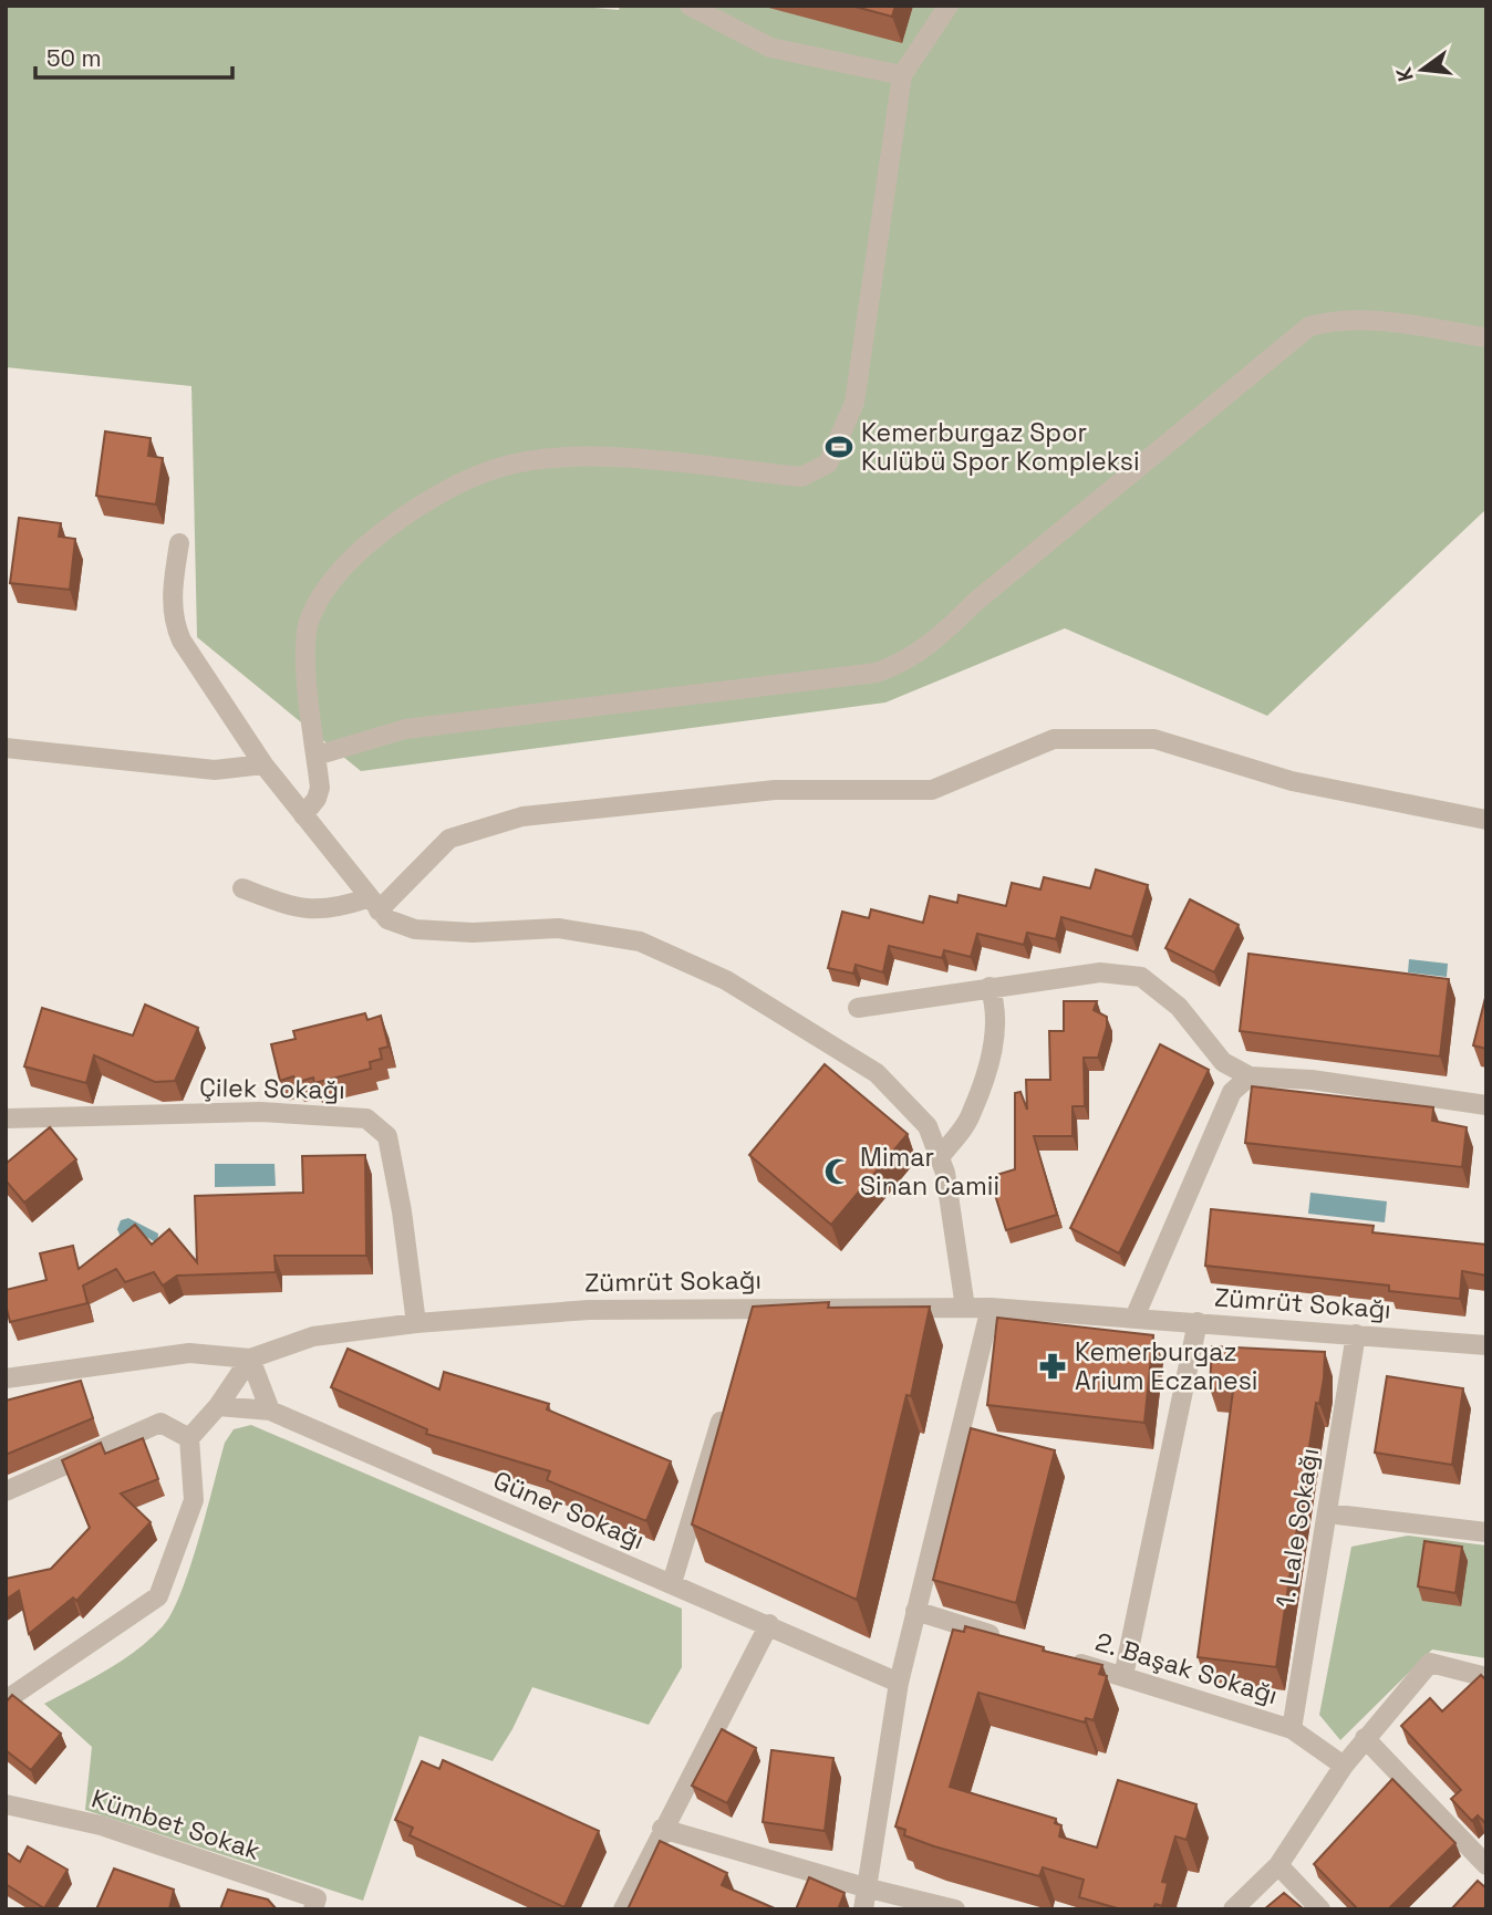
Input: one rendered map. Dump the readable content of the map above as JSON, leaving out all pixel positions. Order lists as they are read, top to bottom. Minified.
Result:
{"streets":{"street":["Çilek Sokağı","Zümrüt Sokağı","Güner Sokağı","1. Lale Sokağı","2. Başak Sokağı","Kümbet Sokak"]},"crossings":[["Çilek Sokağı","Zümrüt Sokağı"],["Zümrüt Sokağı","1. Lale Sokağı"],["1. Lale Sokağı","2. Başak Sokağı"]],"places":{"sports":["Kemerburgaz Spor Kulübü Spor Kompleksi"],"mosque":["Mimar Sinan Camii"],"pharmacy":["Kemerburgaz Arium Eczanesi"]},"scale_bar":"50 m","north":"left"}
